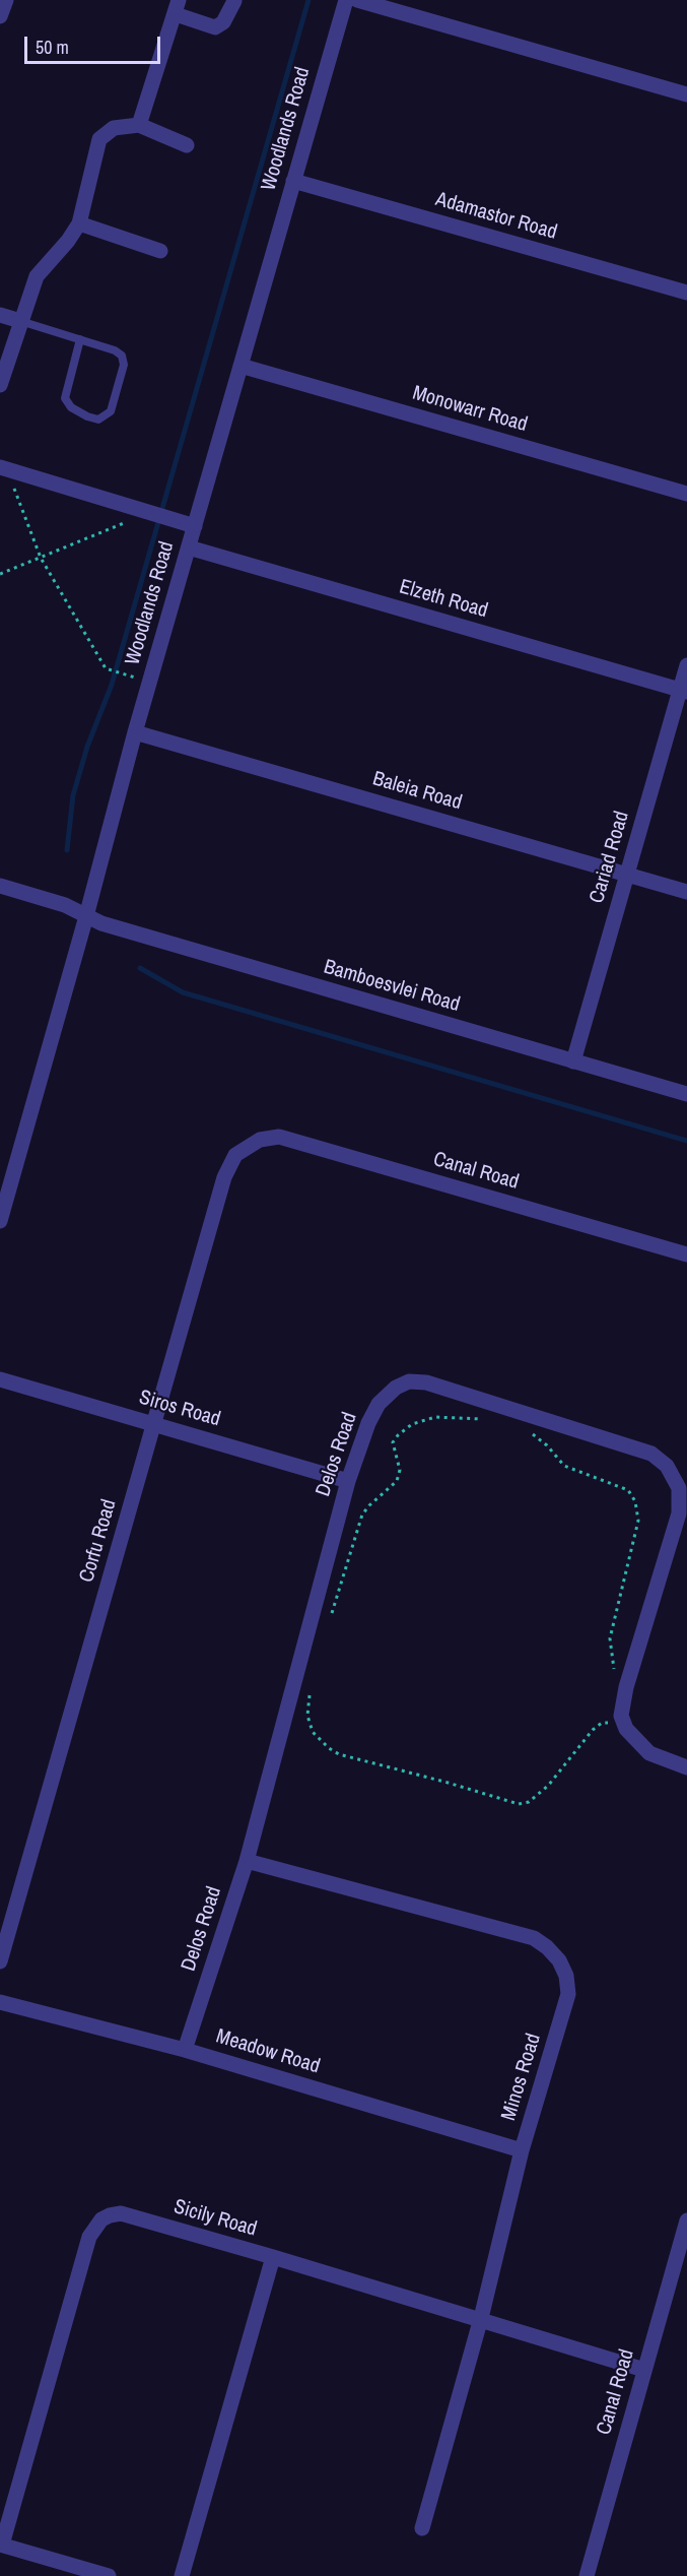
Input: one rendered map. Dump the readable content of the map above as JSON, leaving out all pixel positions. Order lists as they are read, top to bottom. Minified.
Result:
{"streets":{"street":["Woodlands Road","Adamastor Road","Monowarr Road","Elzeth Road","Baleia Road","Cariad Road","Bamboesvlei Road","Canal Road","Siros Road","Delos Road","Corfu Road","Meadow Road","Minos Road","Sicily Road"]},"crossings":[["Woodlands Road","Adamastor Road"],["Woodlands Road","Monowarr Road"],["Woodlands Road","Elzeth Road"],["Woodlands Road","Baleia Road"],["Woodlands Road","Bamboesvlei Road"],["Elzeth Road","Cariad Road"],["Baleia Road","Cariad Road"],["Cariad Road","Bamboesvlei Road"],["Canal Road","Corfu Road"],["Canal Road","Sicily Road"],["Siros Road","Delos Road"],["Siros Road","Corfu Road"],["Delos Road","Meadow Road"],["Delos Road","Minos Road"],["Meadow Road","Minos Road"],["Minos Road","Sicily Road"]],"scale_bar":"50 m"}
